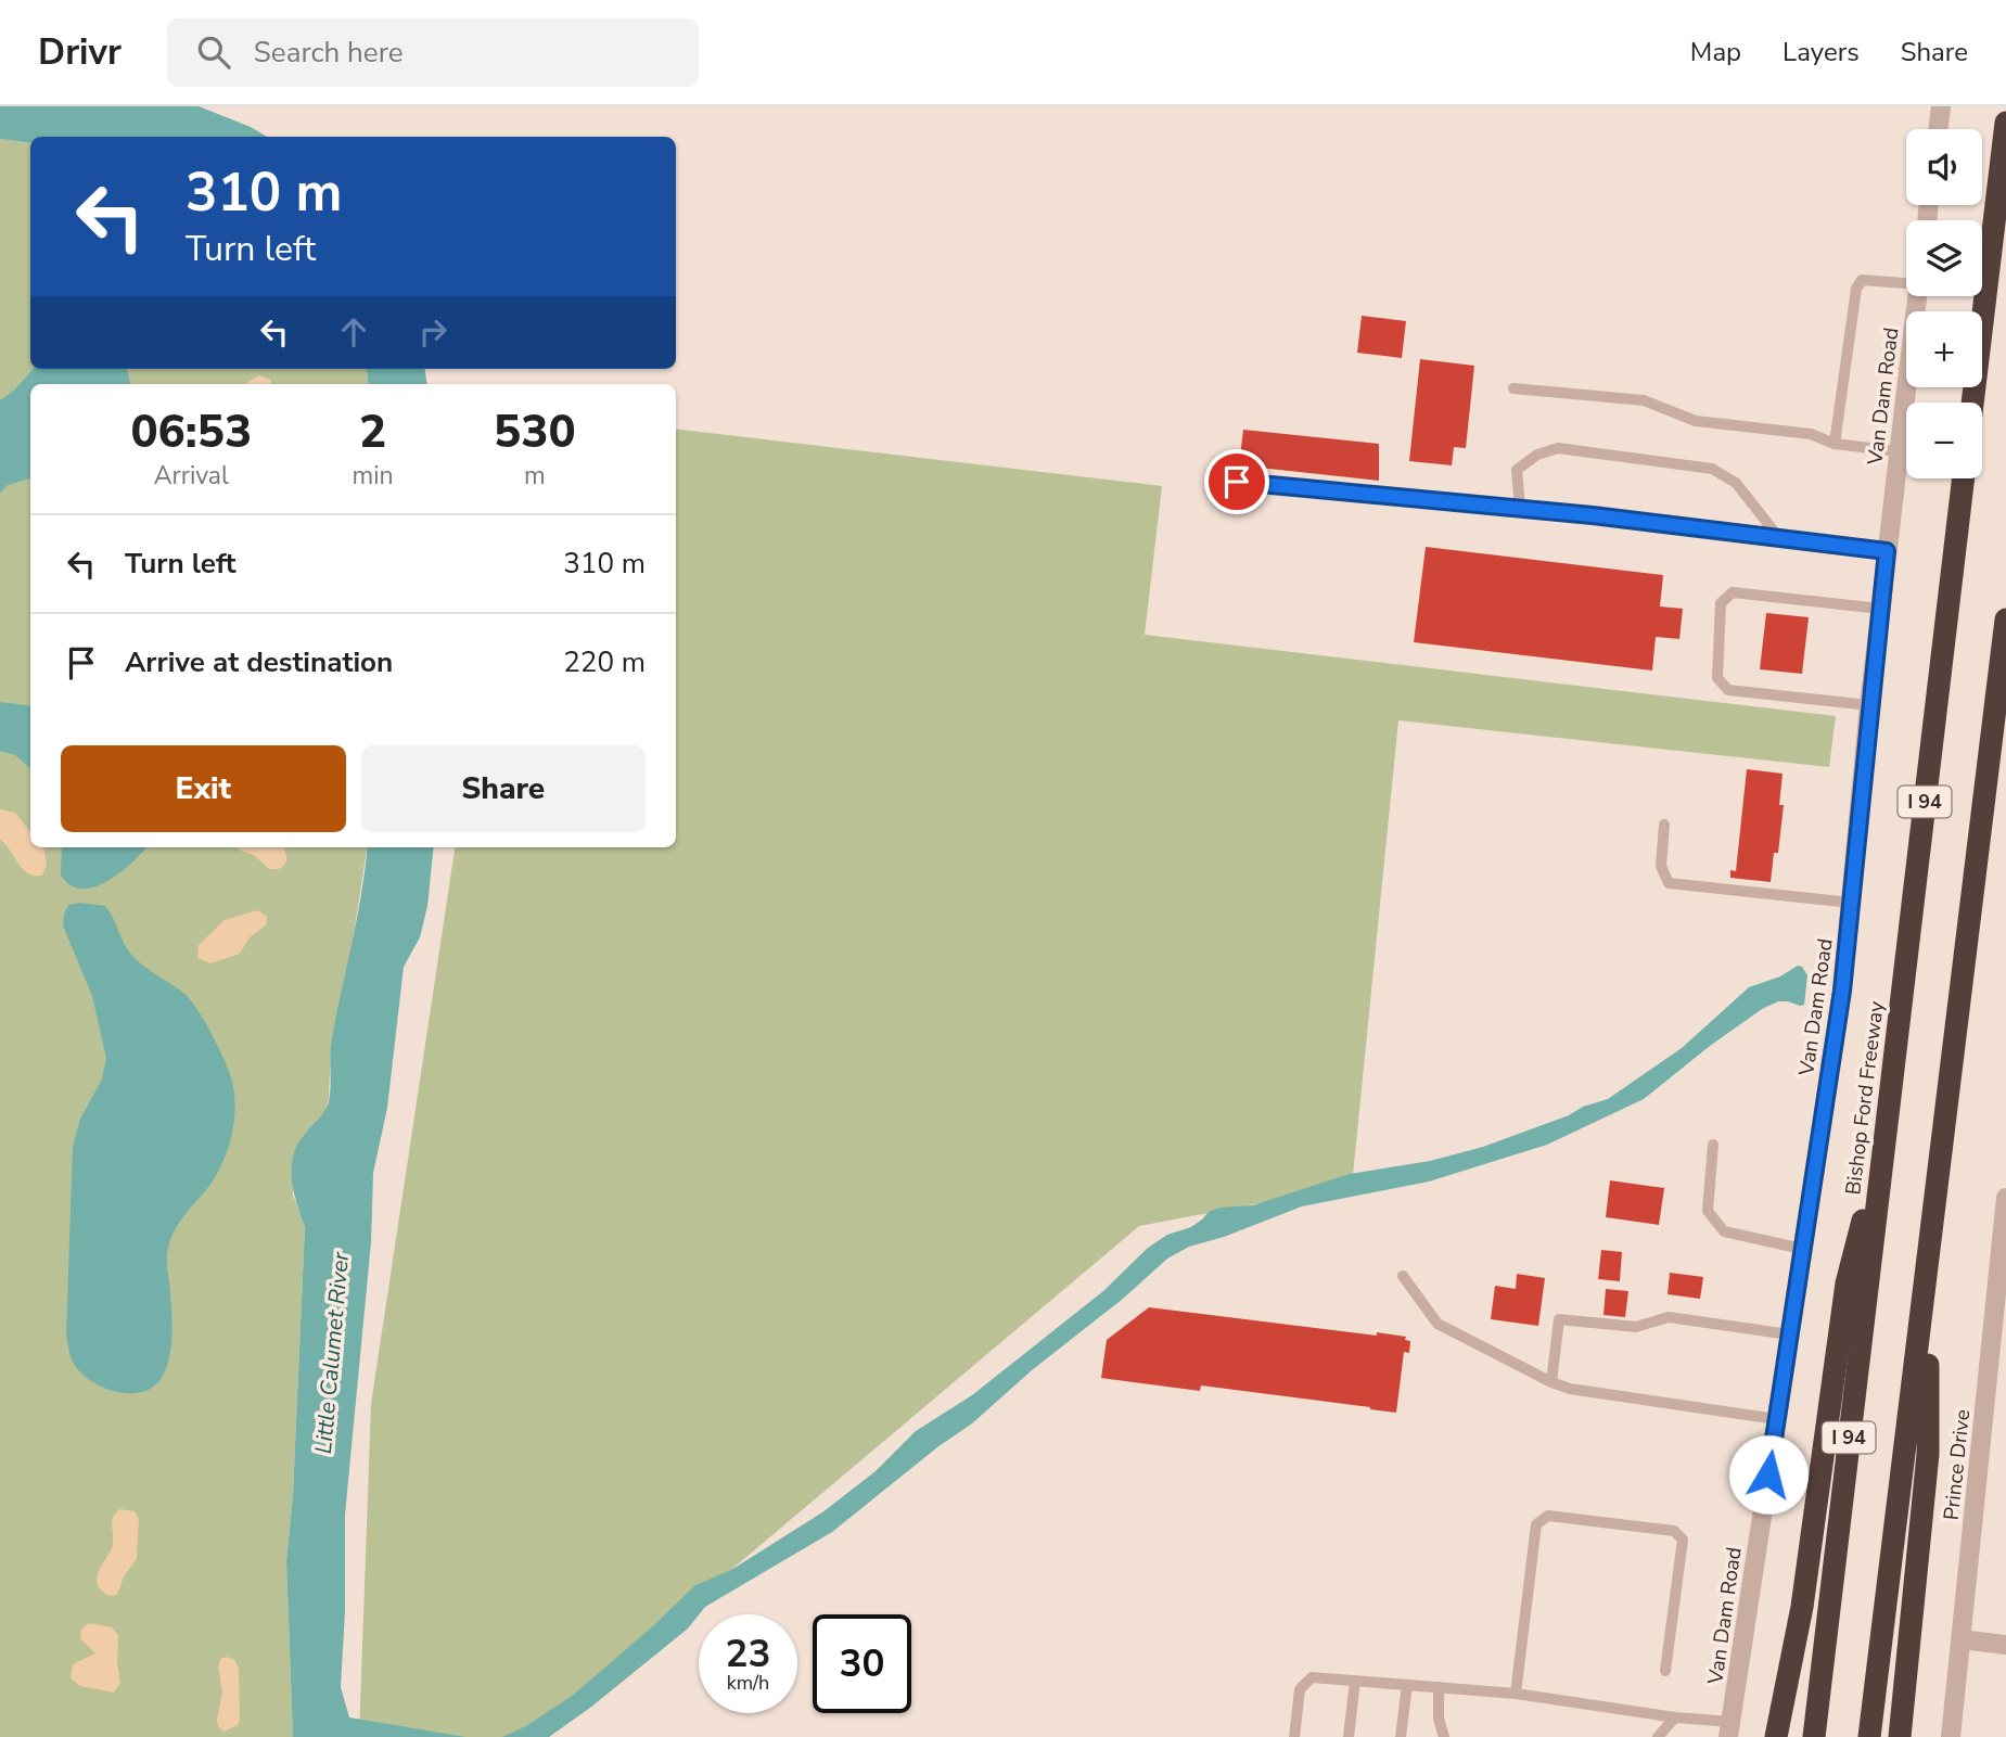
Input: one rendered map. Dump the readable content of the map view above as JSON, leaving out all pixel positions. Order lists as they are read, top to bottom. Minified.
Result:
{"streets":{"highway":["I 94","Bishop Ford Freeway"],"street":["Van Dam Road","Prince Drive"]},"water":["Little Calumet River"],"page":{"header":"Drivr","search":"Search here","nav":["Map","Layers","Share"],"map_buttons":["+","−"],"turn":["310 m","Turn left"],"eta":["06:53","Arrival","2","min","530","m"],"list":[{"name":"Turn left","value":"310 m"},{"name":"Arrive at destination","value":"220 m"}],"buttons":["Exit","Share"],"speed":"23 km/h","limit":"30"}}
